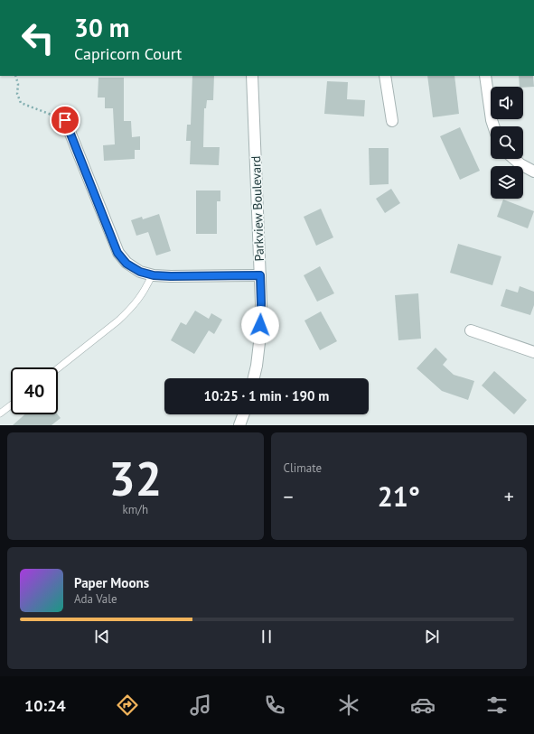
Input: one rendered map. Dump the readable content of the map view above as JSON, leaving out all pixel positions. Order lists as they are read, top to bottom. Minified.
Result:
{"streets":{"street":["Parkview Boulevard"]},"page":{"turn":["30 m","Capricorn Court"],"limit":"40","trip":"10:25 · 1 min · 190 m","tile":[["32","km/h"],"Climate"],"heat":["−","21°","+"],"song":["Paper Moons","Ada Vale"],"tabs":"10:24"}}
